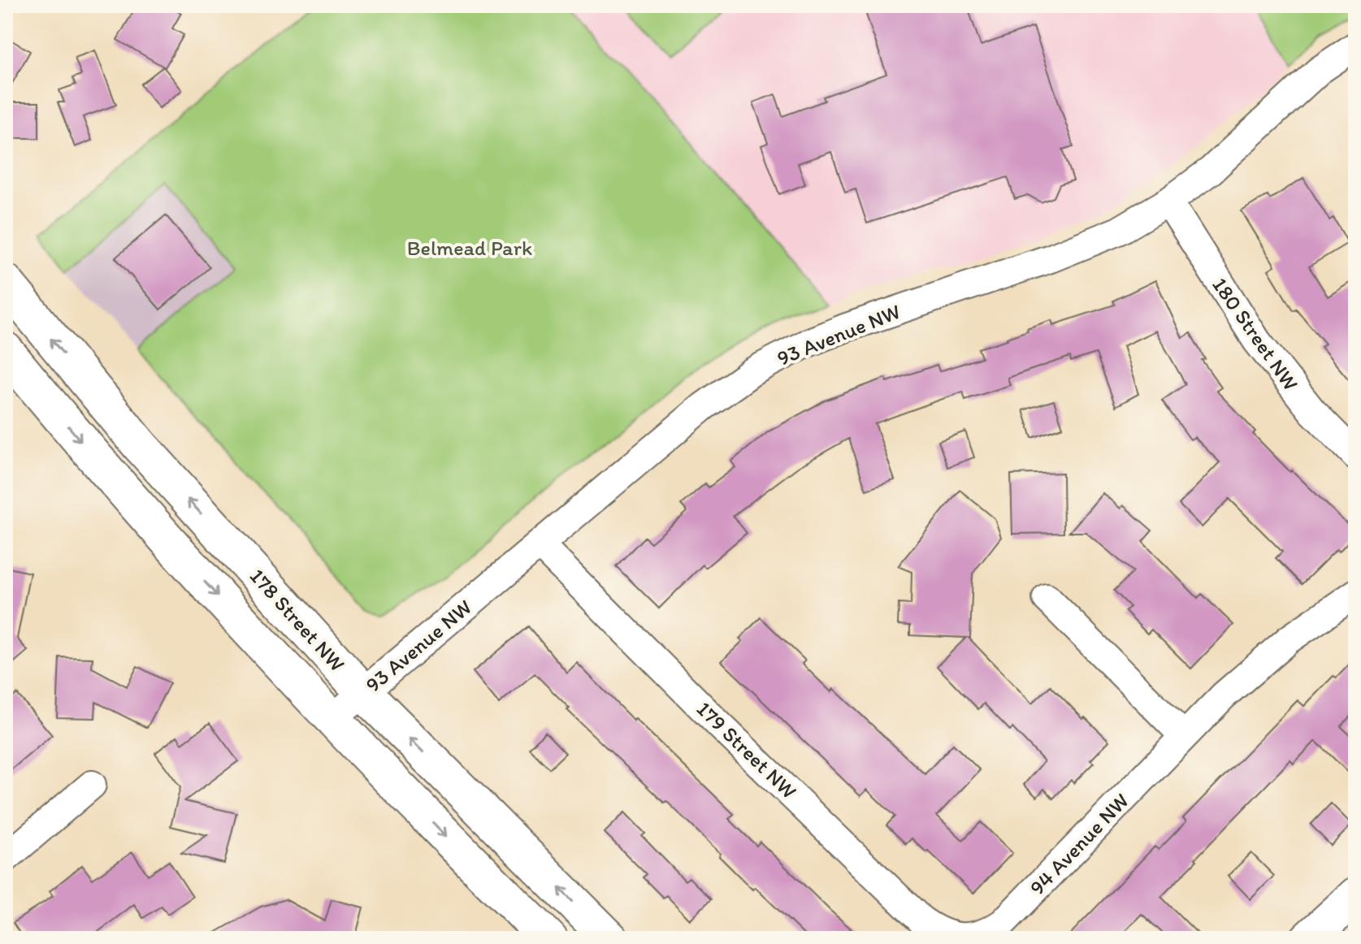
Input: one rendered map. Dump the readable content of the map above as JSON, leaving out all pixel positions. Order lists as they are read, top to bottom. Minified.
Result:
{"streets":{"main road":["178 Street NW"],"street":["180 Street NW","93 Avenue NW","179 Street NW","94 Avenue NW"]},"crossings":[["180 Street NW","93 Avenue NW"],["93 Avenue NW","178 Street NW"],["93 Avenue NW","179 Street NW"],["179 Street NW","94 Avenue NW"]],"parks":["Belmead Park"]}
